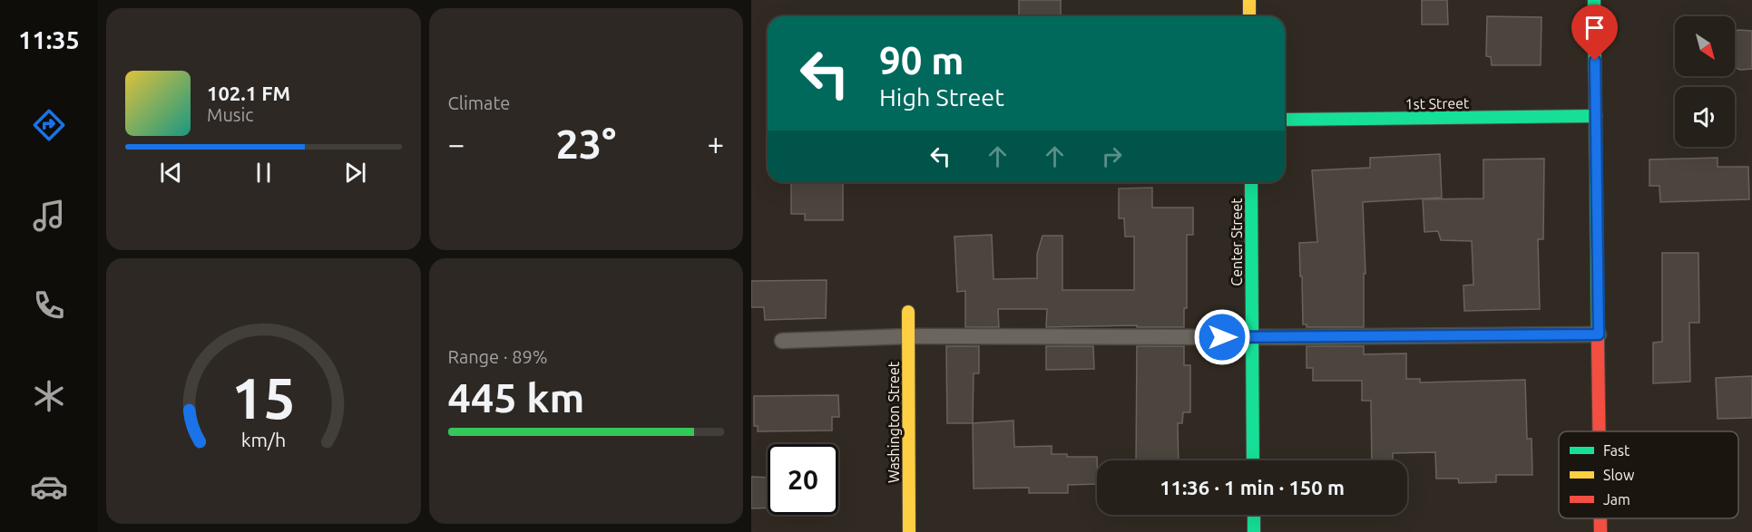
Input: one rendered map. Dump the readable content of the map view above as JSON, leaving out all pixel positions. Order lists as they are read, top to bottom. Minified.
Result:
{"streets":{"street":["1st Street","Center Street","Washington Street"]},"legend":["Fast","Slow","Jam"],"north":"bottom right","page":{"tabs":"11:35","tile":["Climate",["Range · 89%","445 km"]],"turn":["90 m","High Street"],"song":["102.1 FM","Music"],"heat":["−","23°","+"],"limit":"20","trip":"11:36 · 1 min · 150 m","gauge":["15","km/h"]}}
